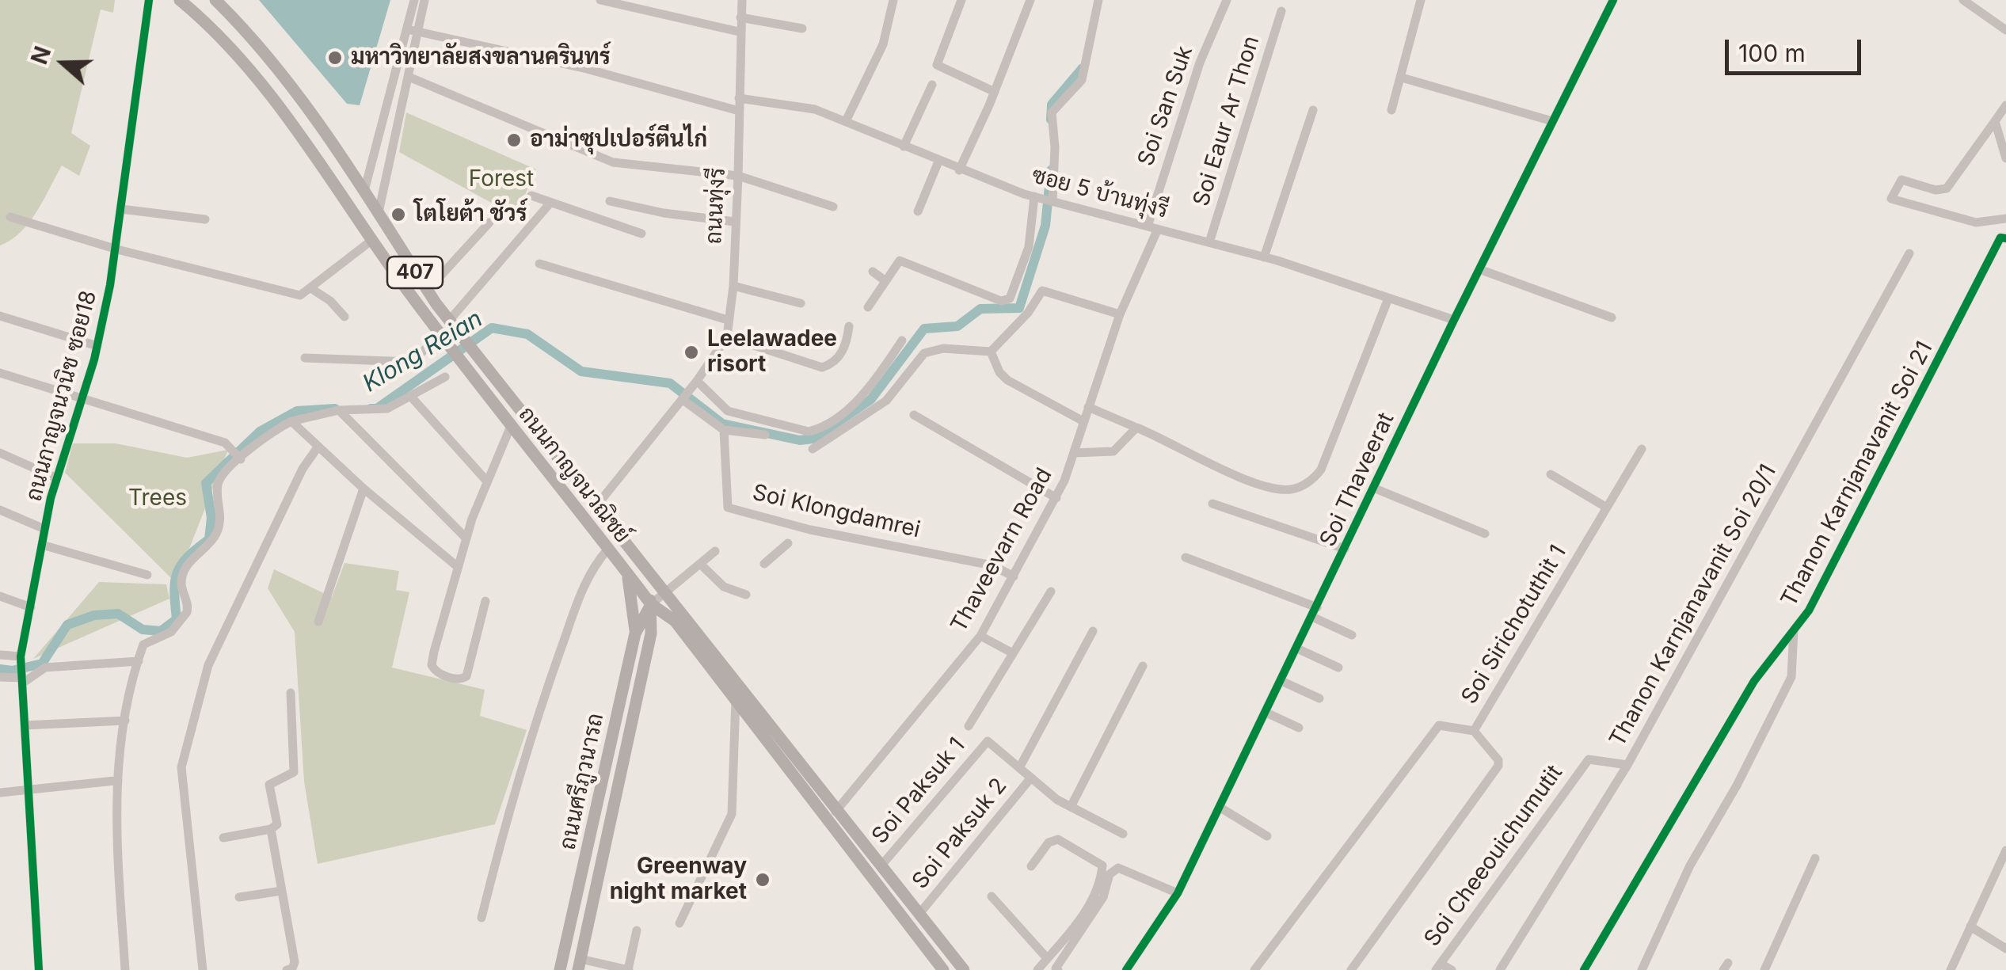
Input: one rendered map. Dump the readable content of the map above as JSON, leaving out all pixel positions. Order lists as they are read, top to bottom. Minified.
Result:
{"streets":{"main road":["407","ถนนกาญจนวณิชย์","ถนนศรีภูวนารถ"],"street":["Soi San Suk","Soi Eaur Ar Thon","ซอย 5 บ้านทุ่งรี","ถนนทุ่งรี","ถนนกาญจนวนิช ซอย18","Thanon Karnjanavanit Soi 21","Soi Thaveerat","Soi Klongdamrei","Thaveevarn Road","Thanon Karnjanavanit Soi 20/1","Soi Sirichotuthit 1","Soi Paksuk 1","Soi Paksuk 2","Soi Cheeouichumutit"]},"crossings":[["Soi San Suk","ซอย 5 บ้านทุ่งรี"],["Soi San Suk","Thaveevarn Road"],["Soi Eaur Ar Thon","ซอย 5 บ้านทุ่งรี"],["ซอย 5 บ้านทุ่งรี","ถนนทุ่งรี"],["ซอย 5 บ้านทุ่งรี","Soi Thaveerat"],["ซอย 5 บ้านทุ่งรี","Thaveevarn Road"],["ถนนกาญจนวณิชย์","Thaveevarn Road"],["ถนนกาญจนวณิชย์","ถนนศรีภูวนารถ"],["ถนนกาญจนวณิชย์","Soi Paksuk 1"],["ถนนกาญจนวณิชย์","Soi Paksuk 2"],["Soi Klongdamrei","Thaveevarn Road"],["Thanon Karnjanavanit Soi 20/1","Soi Cheeouichumutit"]],"water":["Klong Reian"],"parks":["Forest","Trees"],"places":["มหาวิทยาลัยสงขลานครินทร์","อาม่าซุปเปอร์ตีนไก่","โตโยต้า ชัวร์","Leelawadee risort","Greenway night market"],"scale_bar":"100 m","north":"left"}
